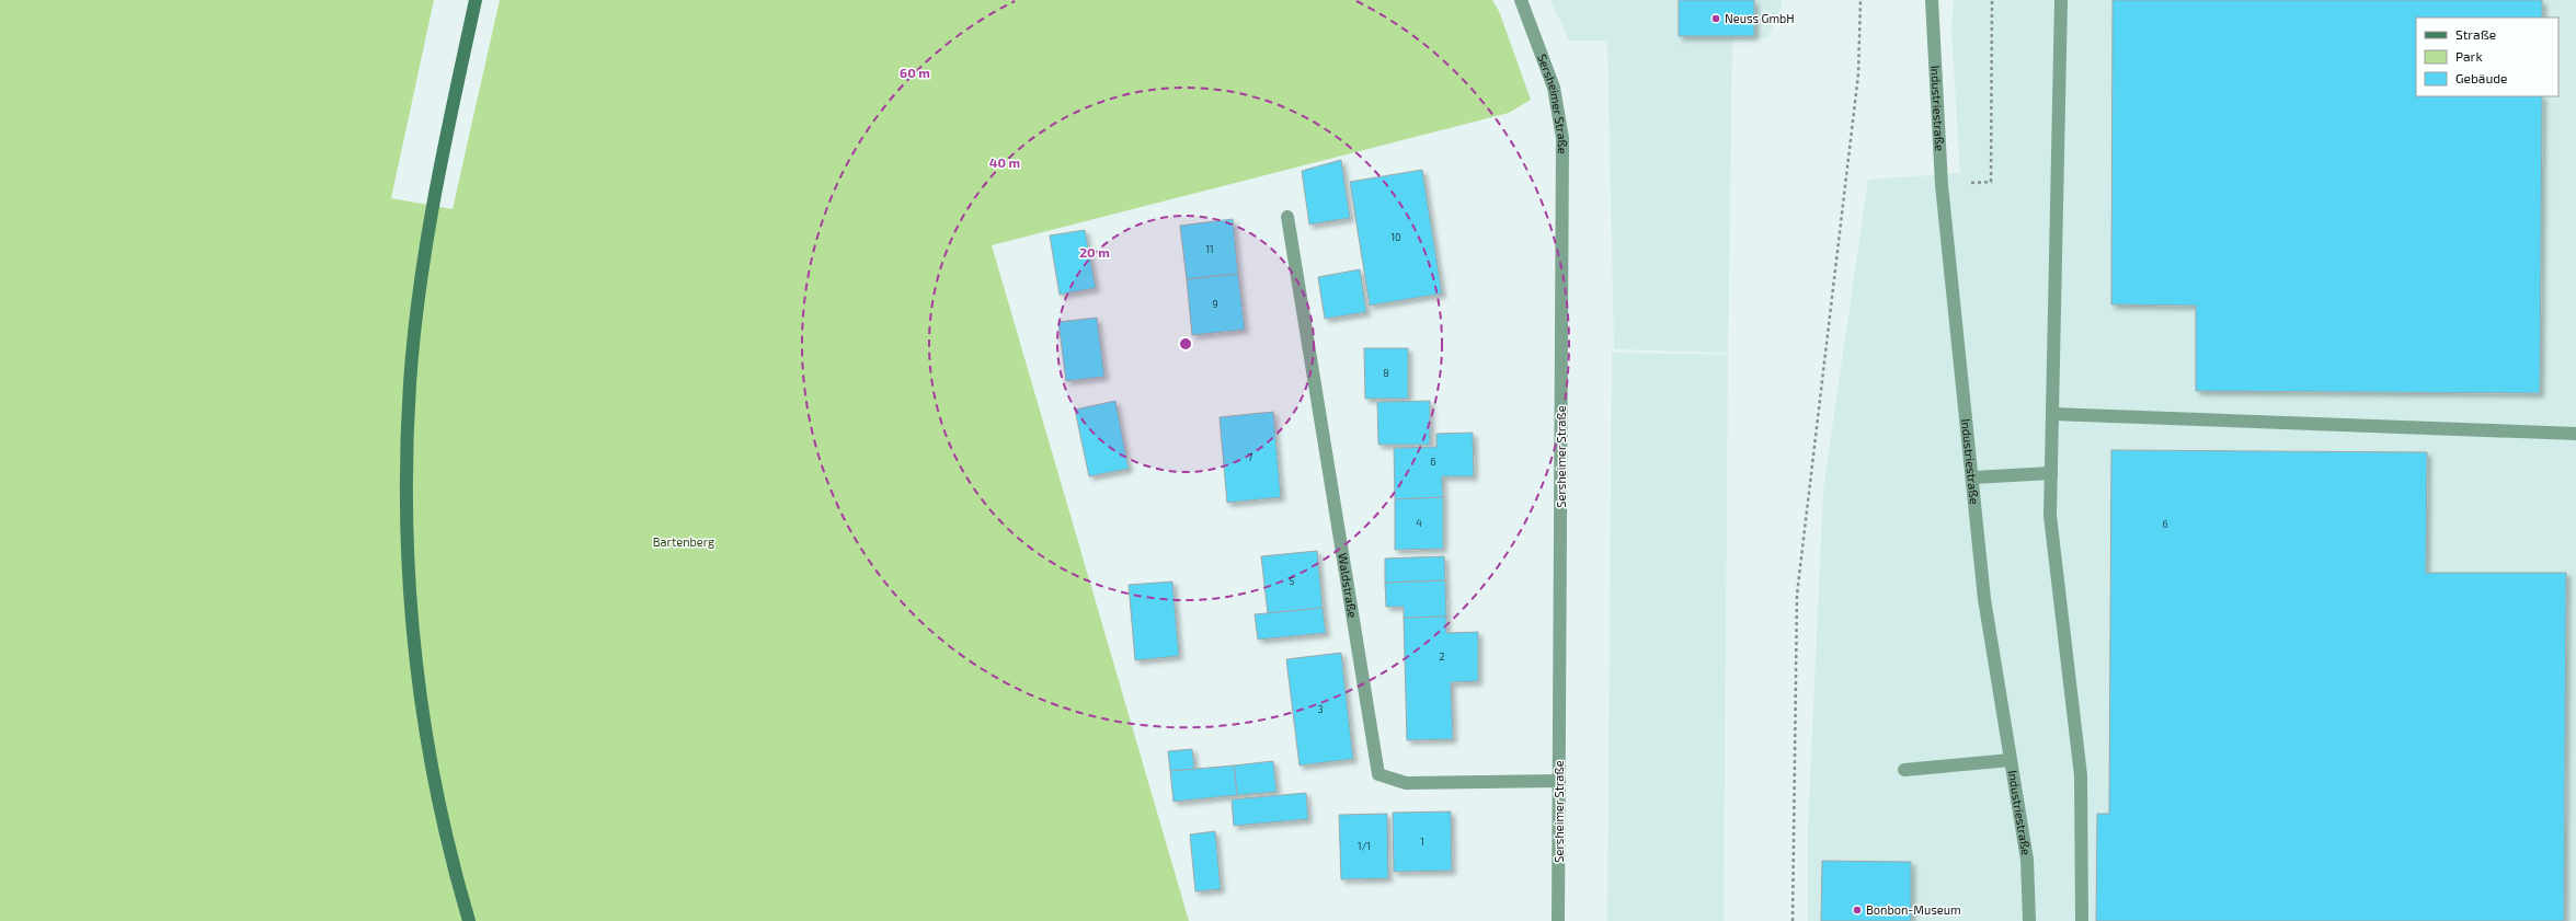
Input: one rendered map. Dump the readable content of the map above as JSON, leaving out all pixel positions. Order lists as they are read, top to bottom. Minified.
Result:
{"streets":{"street":["Sersheimer Straße","Industriestraße","Waldstraße"]},"crossings":[["Sersheimer Straße","Waldstraße"]],"parks":["Bartenberg"],"places":["Neuss GmbH","Bonbon-Museum"],"house_numbers":["10","11","9","8","7","6","4","6","5","2","3","1","1/1"],"legend":["Straße","Park","Gebäude"],"rings":["60 m","40 m","20 m"]}
